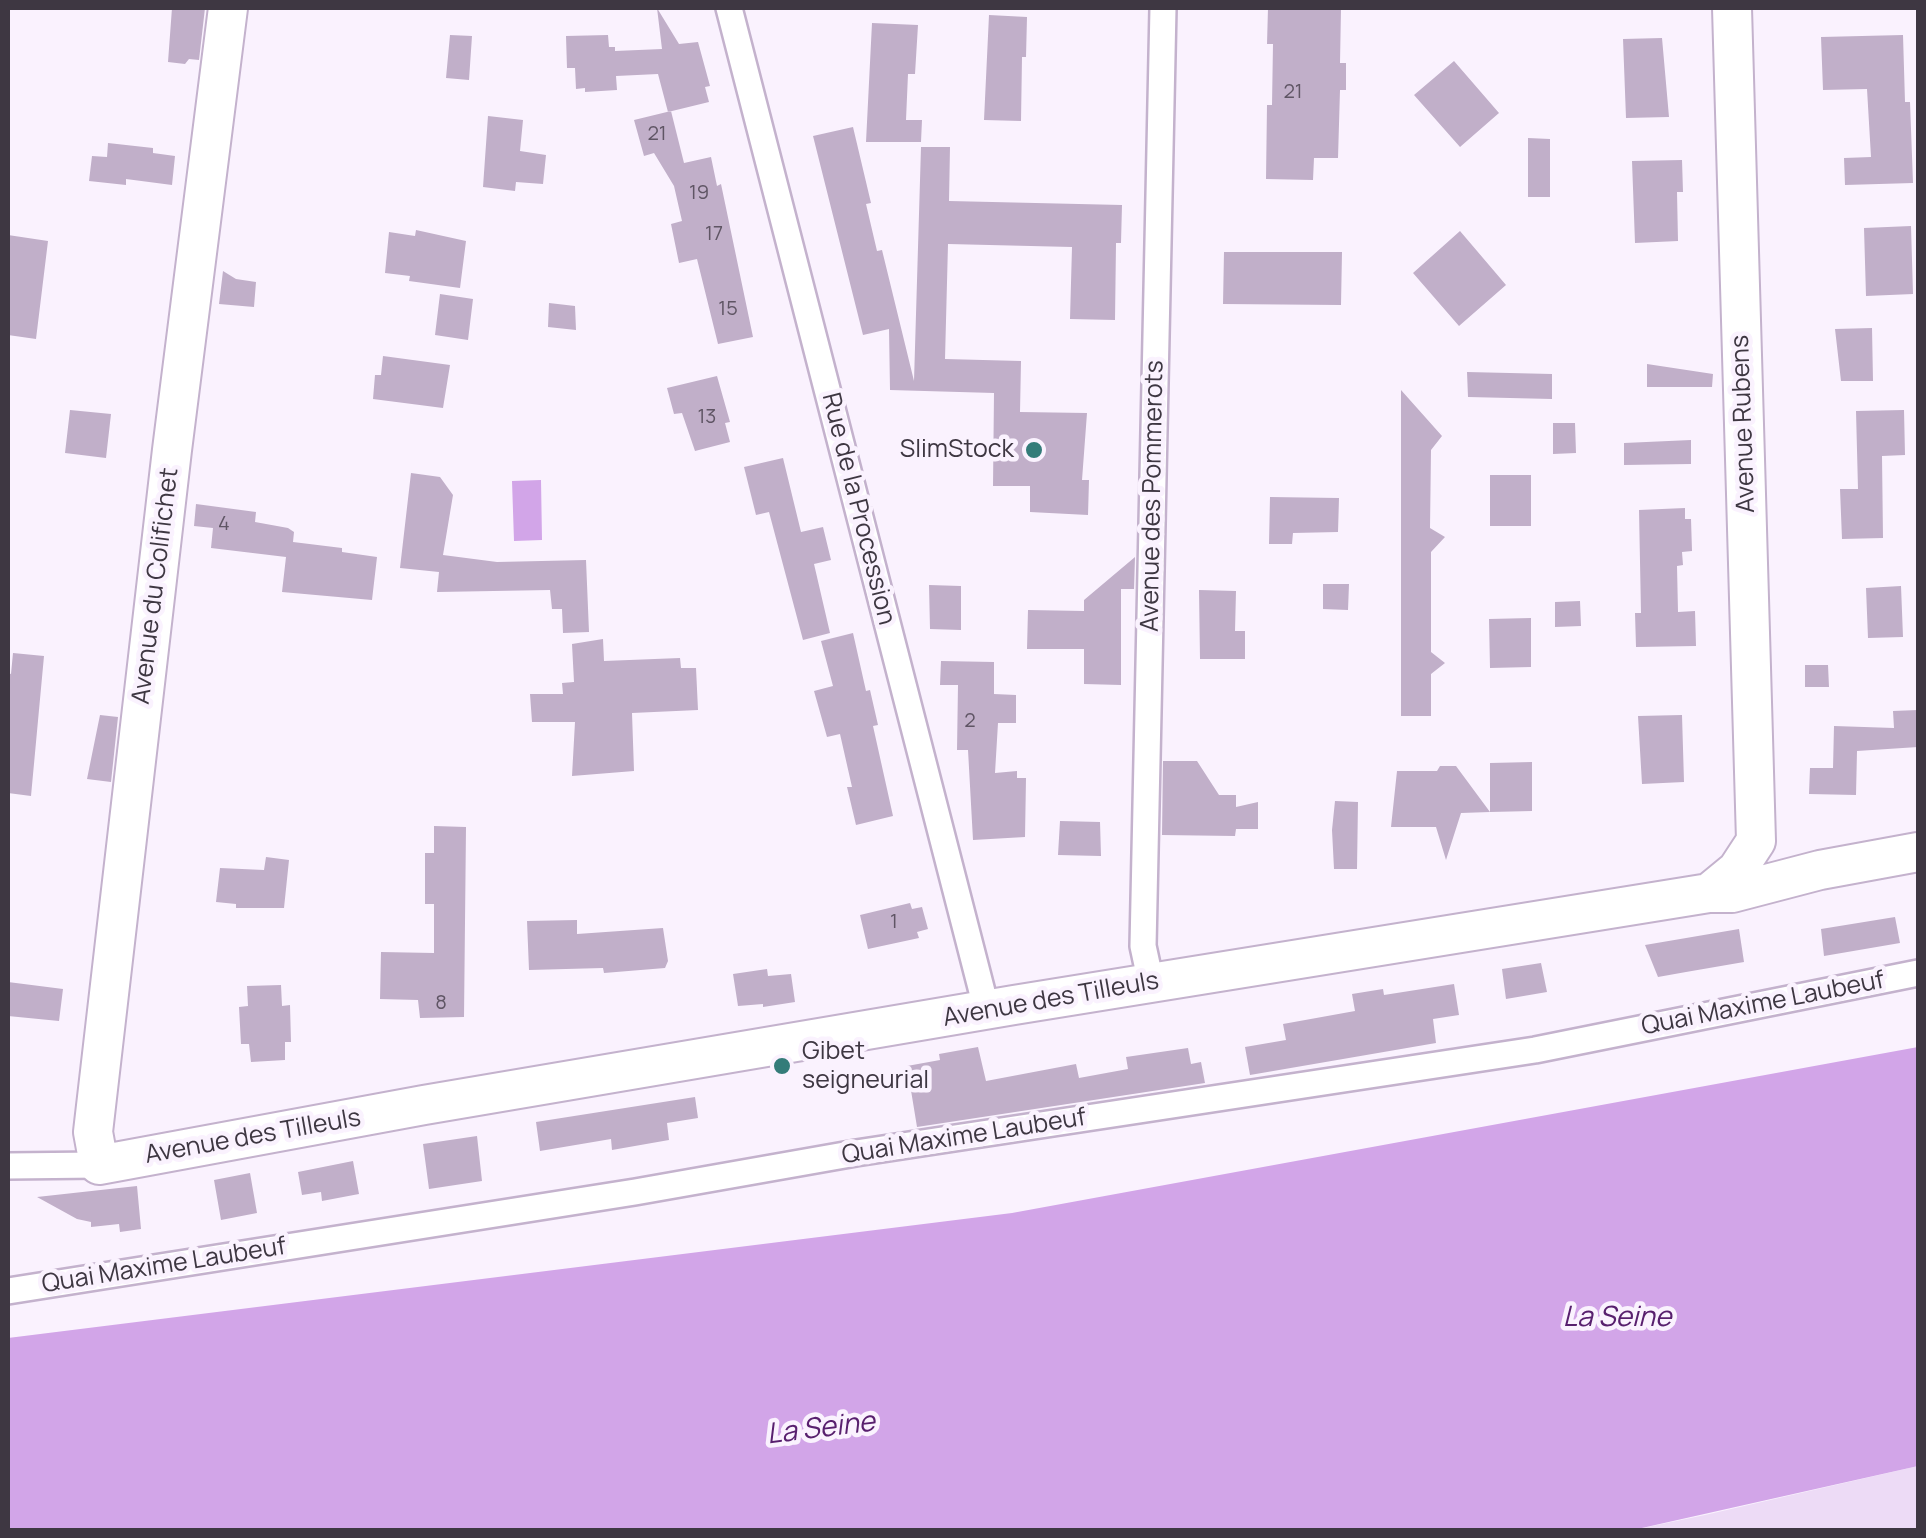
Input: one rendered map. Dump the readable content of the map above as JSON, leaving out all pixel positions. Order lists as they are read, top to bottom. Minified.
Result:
{"streets":{"main road":["Avenue Rubens","Avenue du Colifichet","Avenue des Tilleuls"],"street":["Avenue des Pommerots","Rue de la Procession","Quai Maxime Laubeuf"]},"crossings":[["Avenue des Pommerots","Avenue des Tilleuls"],["Rue de la Procession","Avenue des Tilleuls"],["Avenue du Colifichet","Avenue des Tilleuls"]],"water":["La Seine"],"places":["SlimStock","Gibet seigneurial"],"house_numbers":["21","21","19","17","15","13","4","2","1","8"]}
